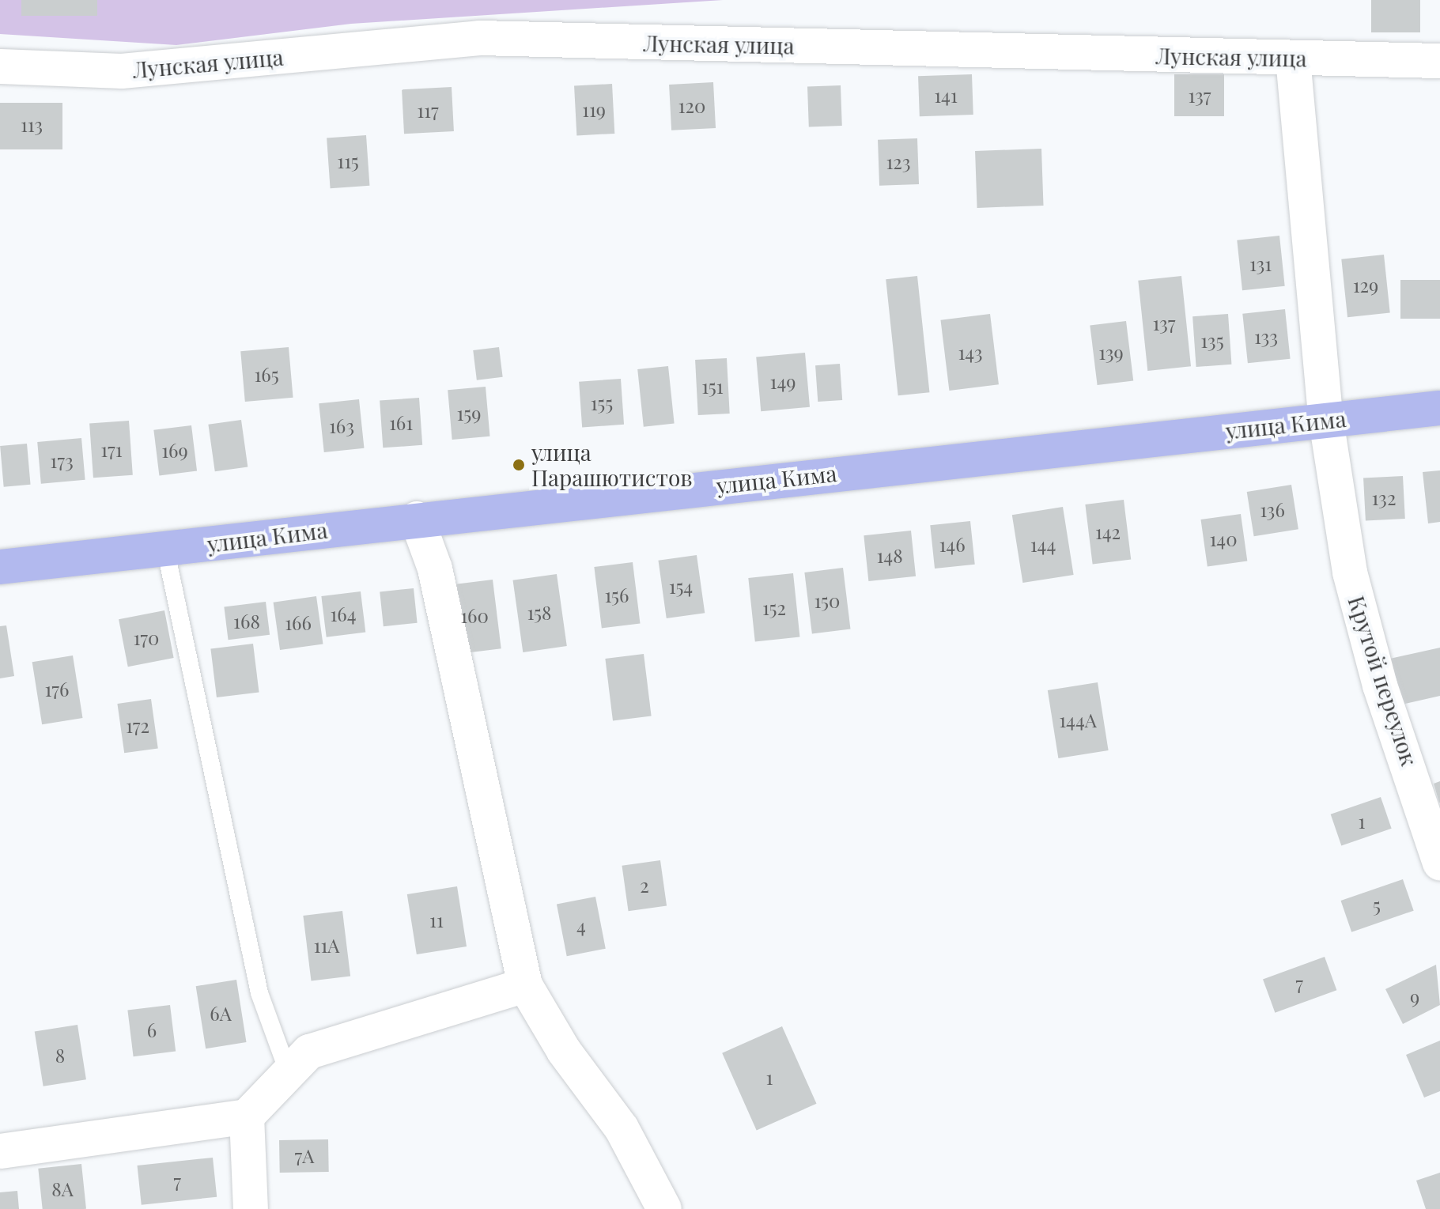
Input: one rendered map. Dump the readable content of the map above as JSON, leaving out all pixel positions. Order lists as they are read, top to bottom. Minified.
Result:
{"streets":{"main road":["улица Кима"],"street":["Лунская улица","Крутой переулок"]},"crossings":[["Лунская улица","Крутой переулок"],["улица Кима","Крутой переулок"]],"places":["улица Парашютистов"],"house_numbers":["141","137","120","119","117","113","115","123","131","129","137","133","135","143","139","165","149","151","155","159","161","163","171","169","173","132","136","142","140","146","144","148","154","156","150","152","158","164","160","168","166","170","176","144А","172","1","2","5","11","4","11А","7","9","6А","6","8","1","7А","7","8А"]}
